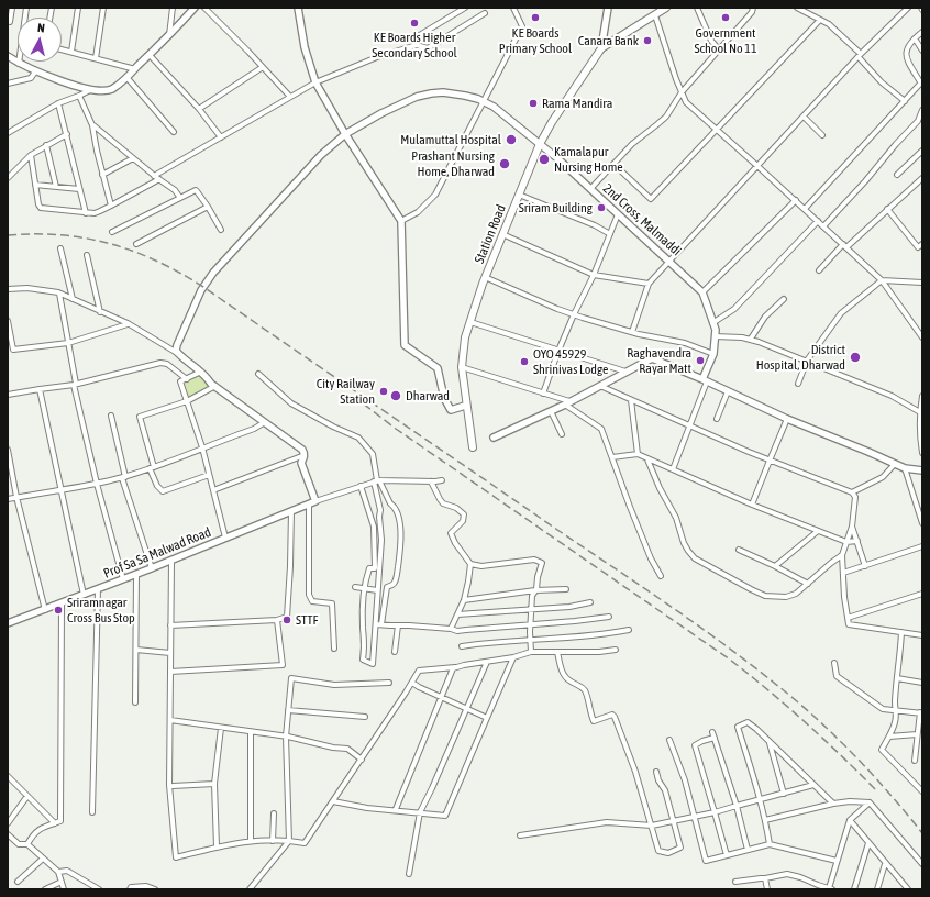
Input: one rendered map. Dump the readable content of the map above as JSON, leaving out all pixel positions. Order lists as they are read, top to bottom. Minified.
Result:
{"streets":{"main road":["Station Road"],"street":["2nd Cross, Malmaddi","Prof Sa Sa Malwad Road"]},"crossings":[["2nd Cross, Malmaddi","Station Road"]],"places":["KE Boards Primary School","Government School No 11","KE Boards Higher Secondary School","Canara Bank","Rama Mandira","Mulamuttal Hospital","Kamalapur Nursing Home","Prashant Nursing Home, Dharwad","Sriram Building","District Hospital, Dharwad","Raghavendra Rayar Matt","OYO 45929 Shrinivas Lodge","City Railway Station","Dharwad","Sriramnagar Cross Bus Stop","STTF"],"north":"top"}
